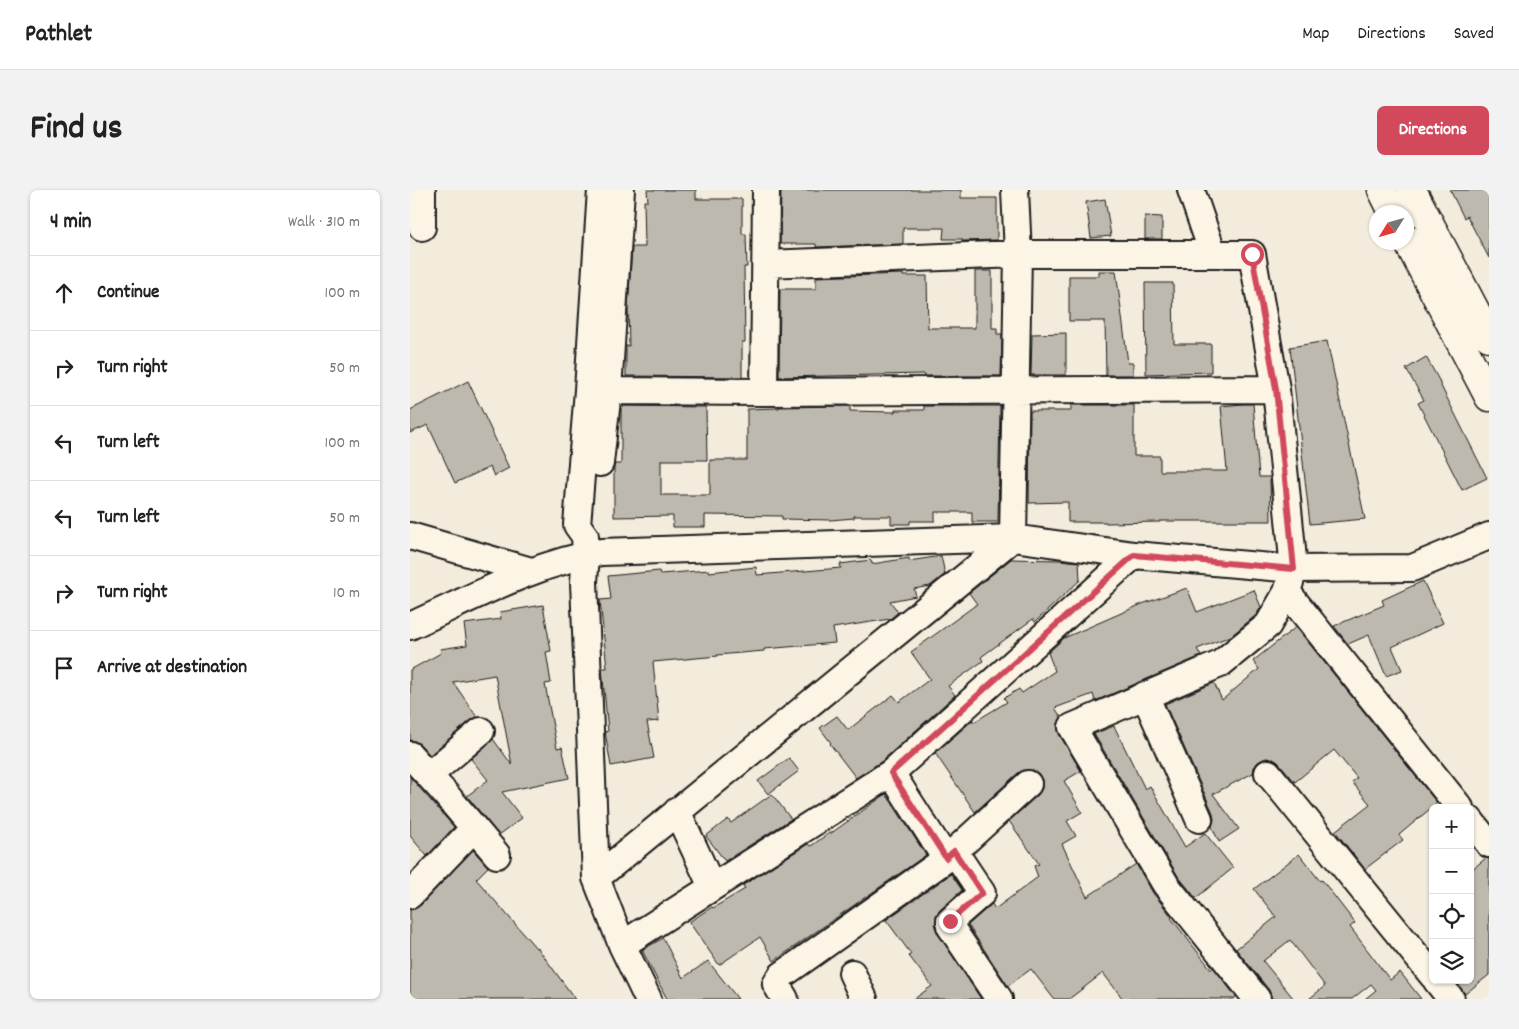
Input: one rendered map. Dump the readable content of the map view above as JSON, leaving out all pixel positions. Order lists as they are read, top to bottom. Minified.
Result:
{"north":"bottom left","page":{"header":"Pathlet","nav":["Map","Directions","Saved"],"title":"Find us","buttons":"Directions","heading":["4 min","Walk · 310 m"],"list":[["Continue","100 m"],["Turn right","50 m"],["Turn left","100 m"],["Turn left","50 m"],["Turn right","10 m"],"Arrive at destination"],"map_buttons":["+","−"]}}
